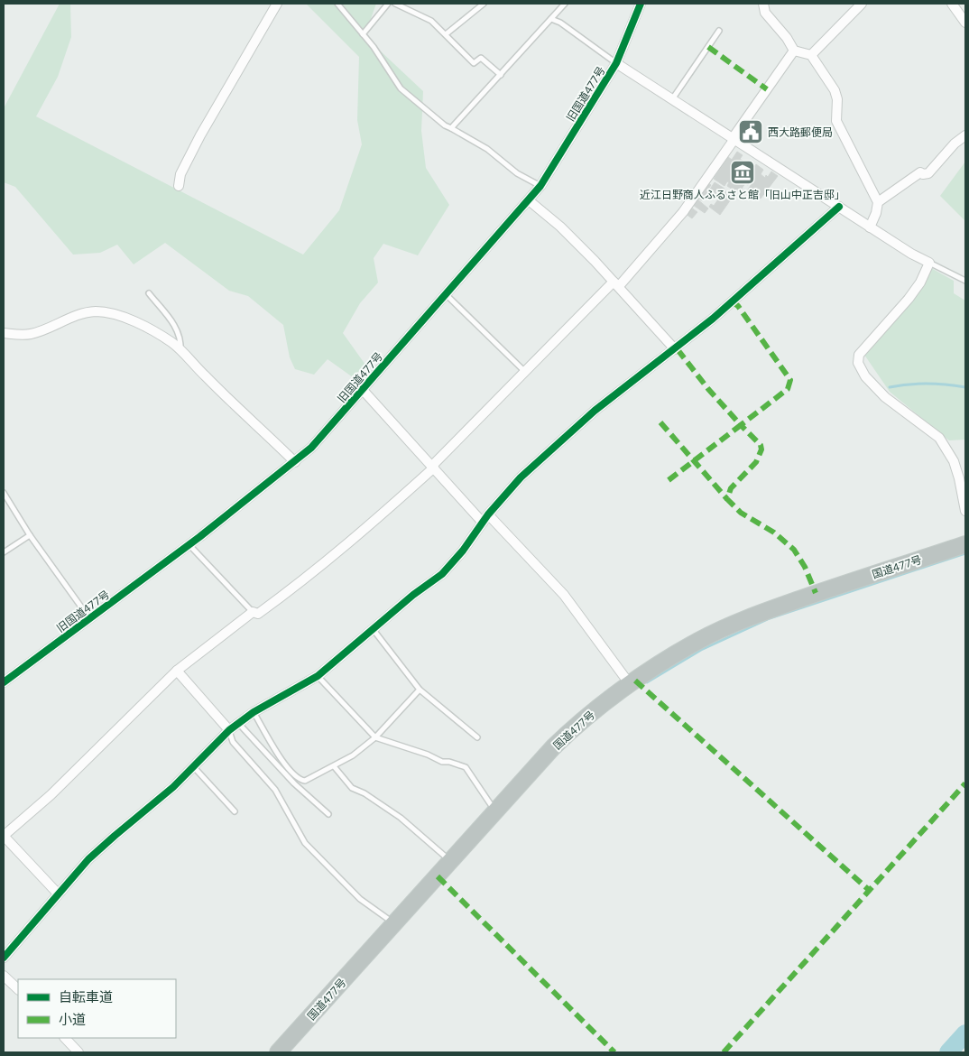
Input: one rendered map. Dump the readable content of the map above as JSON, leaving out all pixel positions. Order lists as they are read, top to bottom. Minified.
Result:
{"streets":{"highway":["国道477号"],"street":["旧国道477号"]},"places":{"public building":["西大路郵便局"],"museum":["近江日野商人ふるさと館「旧山中正吉邸」"]},"legend":["自転車道","小道"]}
